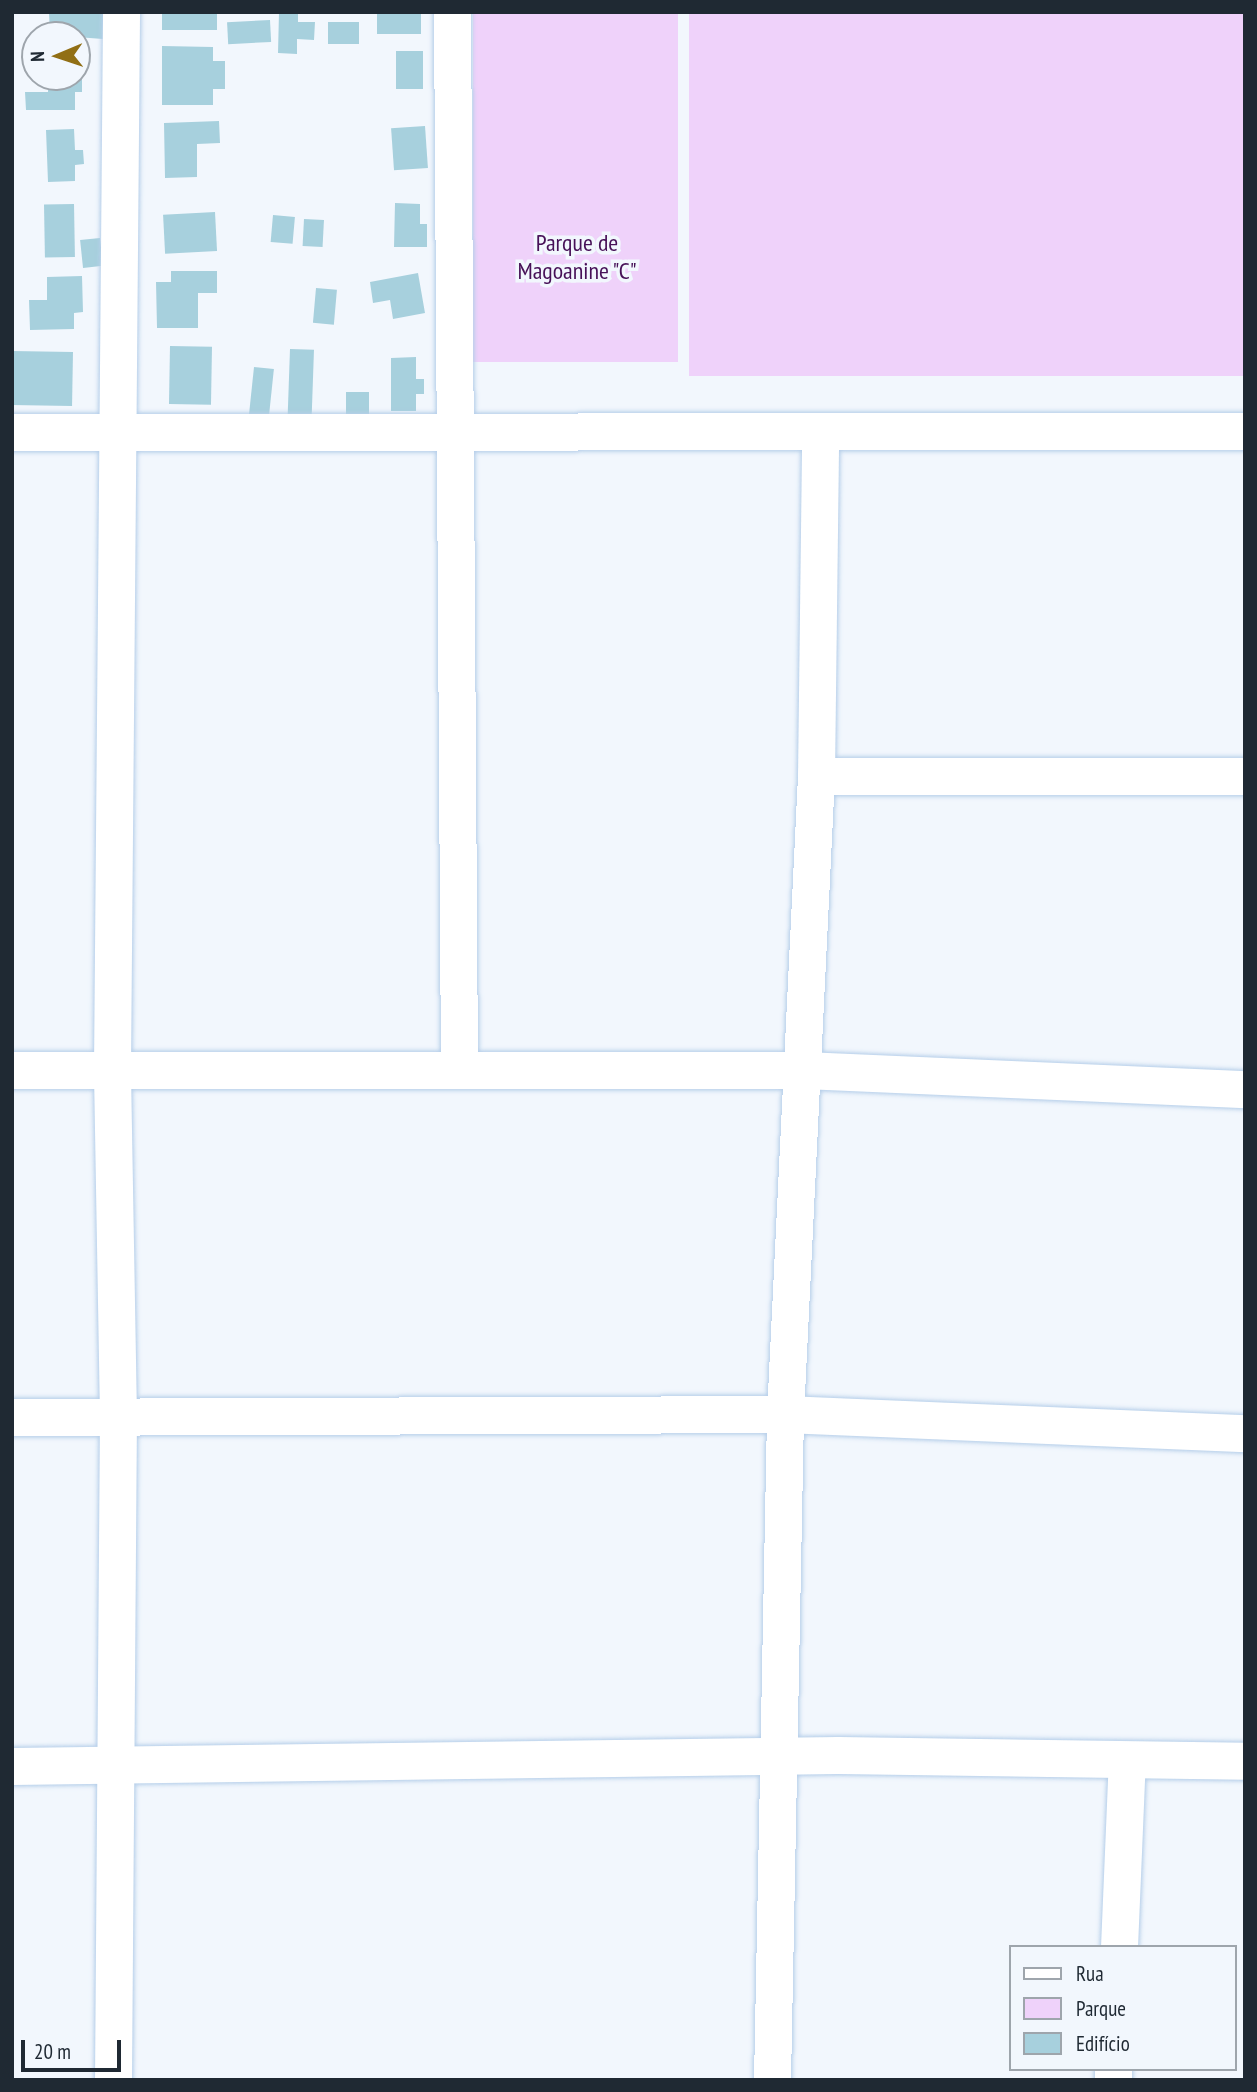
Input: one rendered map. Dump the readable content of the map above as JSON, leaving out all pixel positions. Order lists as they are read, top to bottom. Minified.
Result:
{"parks":["Parque de Magoanine \"C\""],"legend":["Rua","Parque","Edifício"],"scale_bar":"20 m","north":"left"}
